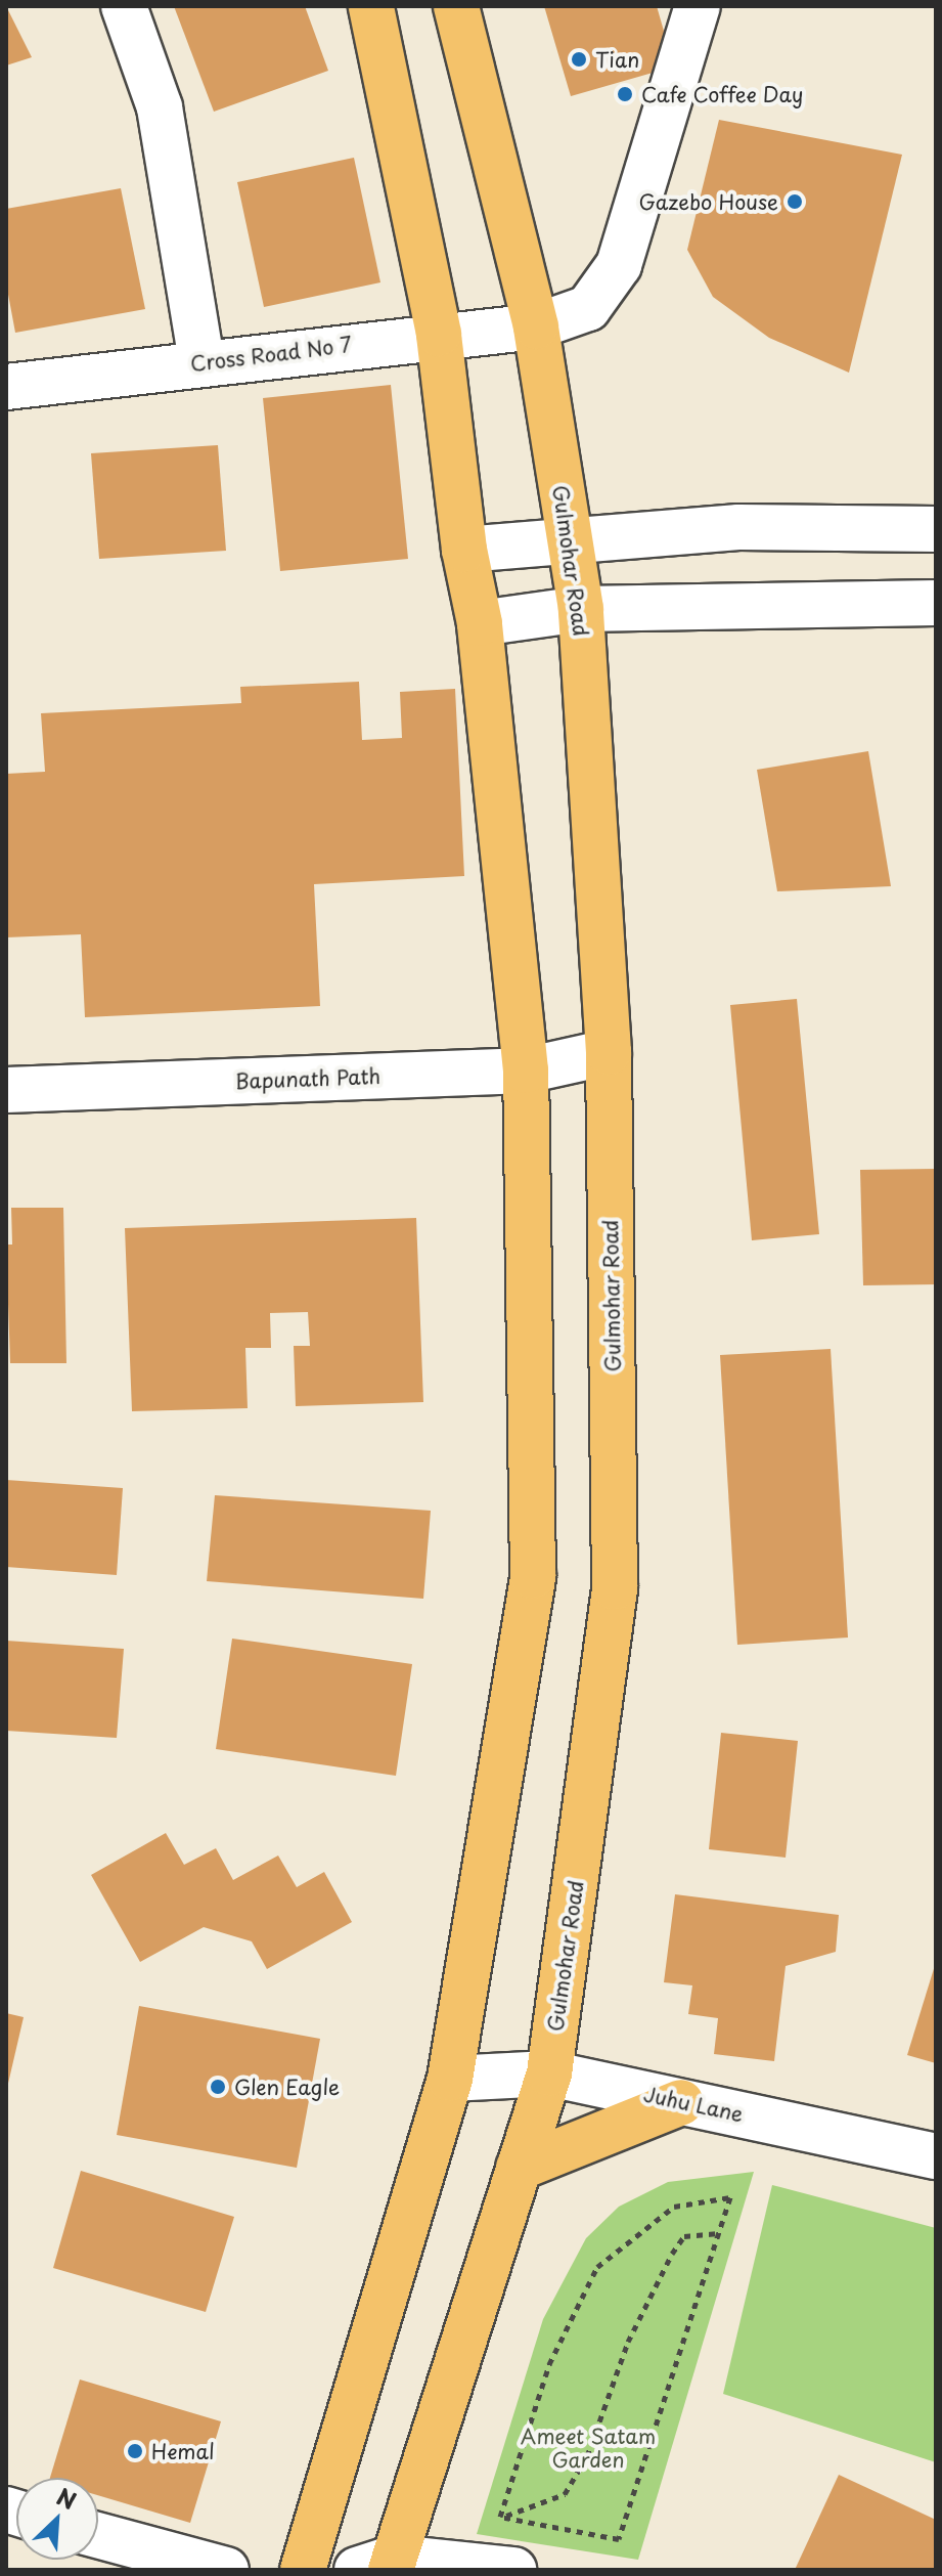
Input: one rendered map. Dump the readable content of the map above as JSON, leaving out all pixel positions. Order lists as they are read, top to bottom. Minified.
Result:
{"streets":{"main road":["Gulmohar Road"],"street":["Cross Road No 7","Bapunath Path","Juhu Lane"]},"crossings":[["Cross Road No 7","Gulmohar Road"],["Gulmohar Road","Bapunath Path"],["Gulmohar Road","Juhu Lane"]],"parks":["Ameet Satam Garden"],"places":["Tian","Cafe Coffee Day","Gazebo House","Glen Eagle","Hemal"],"north":"top right"}
